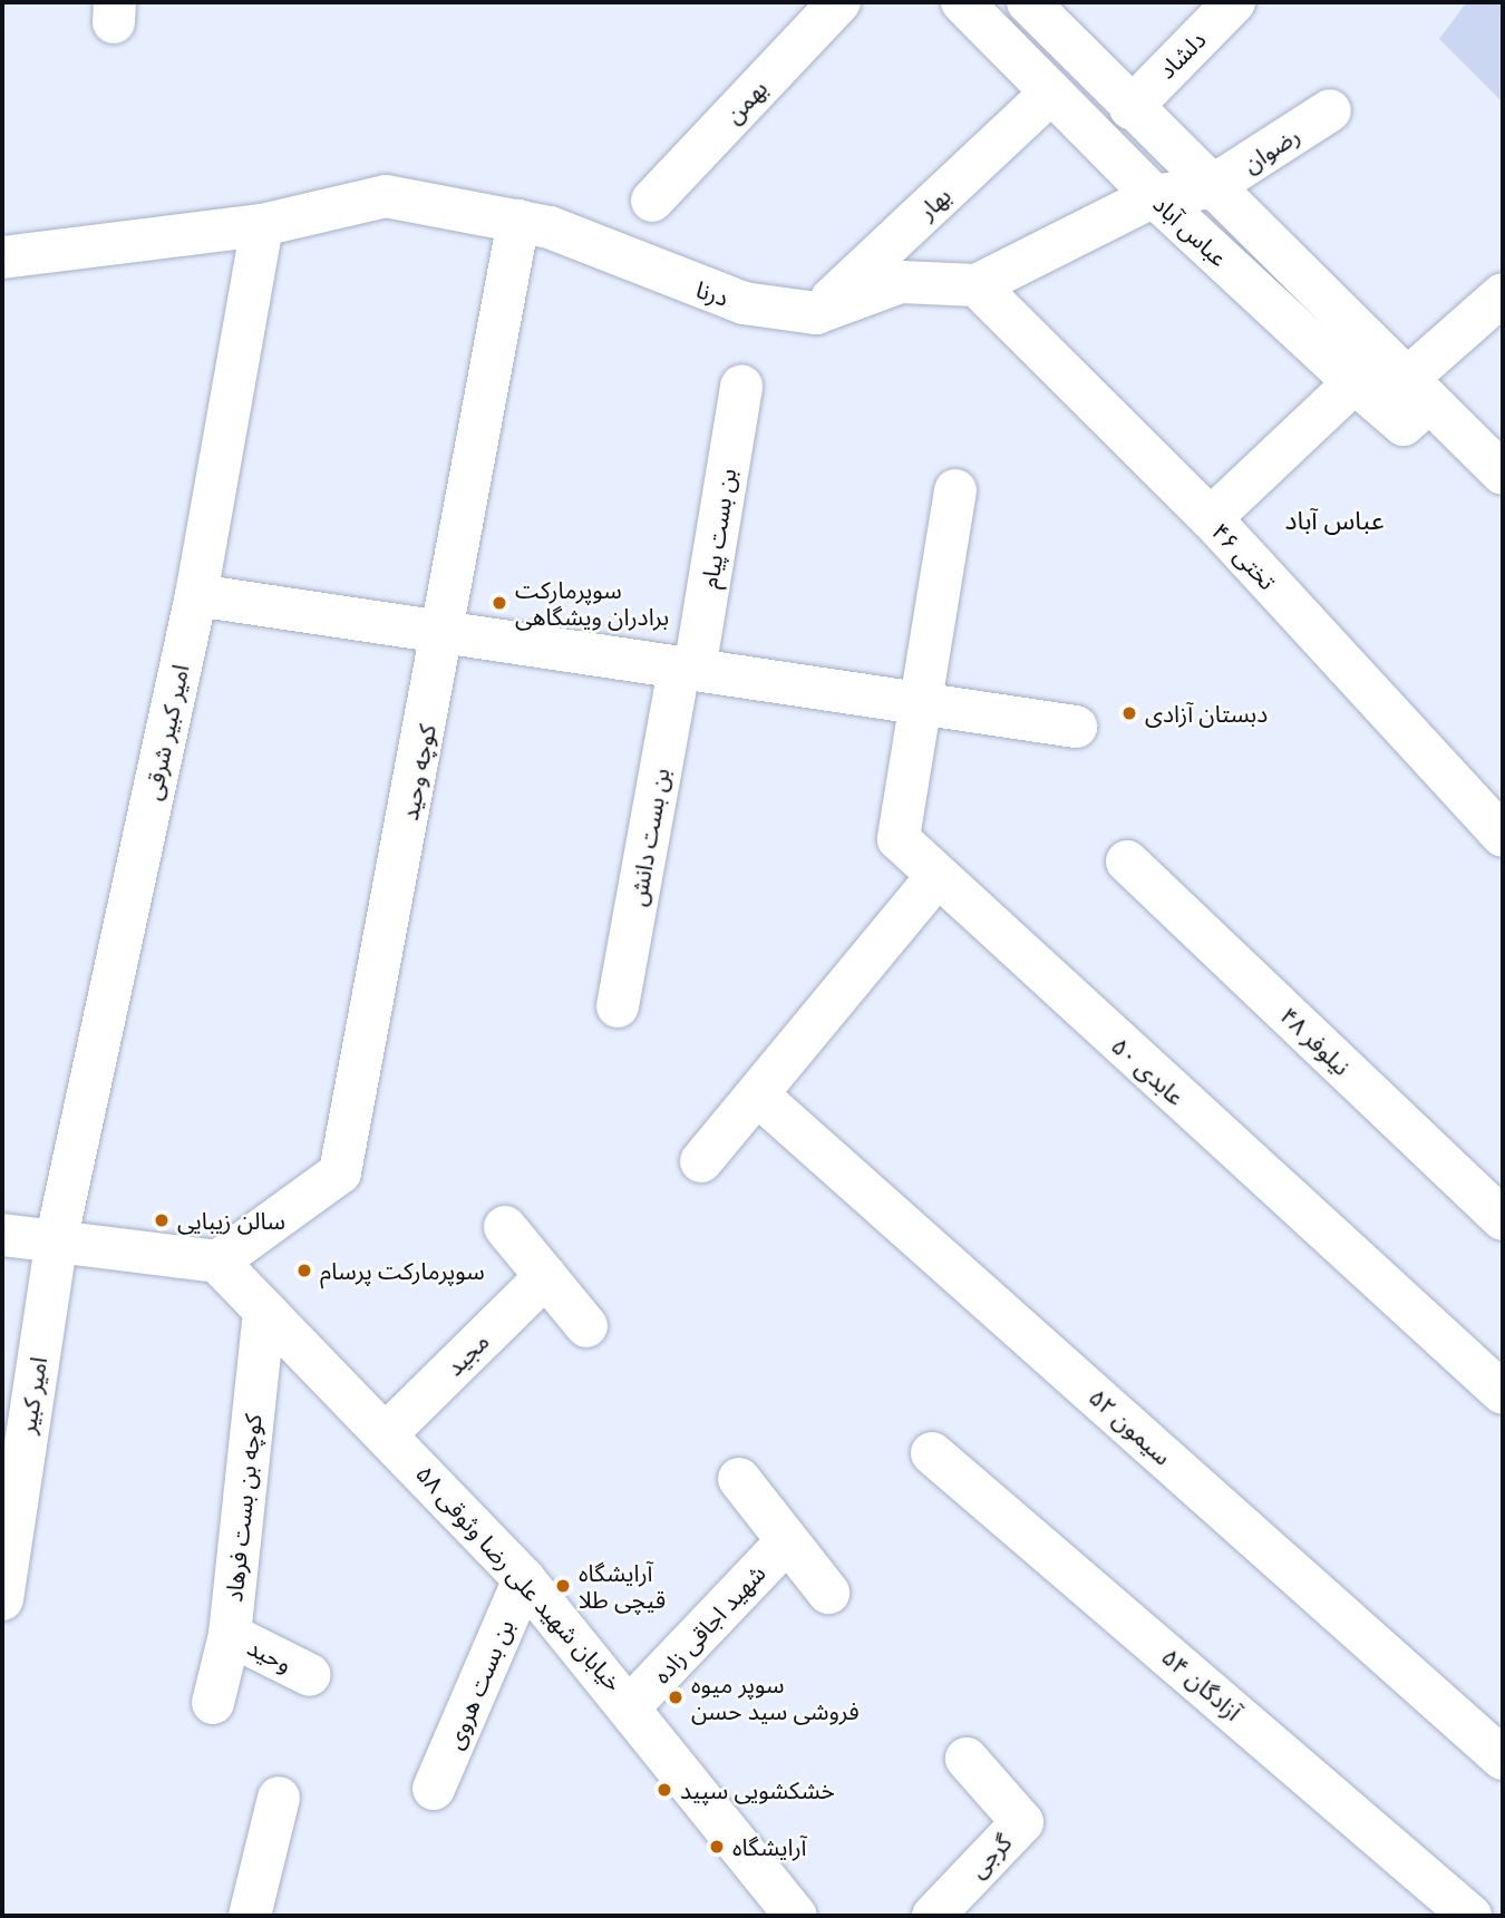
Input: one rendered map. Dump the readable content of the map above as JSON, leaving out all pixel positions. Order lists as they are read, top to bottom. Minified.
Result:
{"streets":{"street":["دلشاد","بهمن","رضوان","بهار","عباس آباد","درنا","بن بست پیام","تختی ۴۶","امیر کبیر شرقی","کوچه وحید","بن بست دانش","نیلوفر ۴۸","عابدی ۵۰","مجید","امیر کبیر","سیمون ۵۲","کوچه بن بست فرهاد","خیابان شهید علی رضا وثوقی ۵۸","شهید اجاقی زاده","وحید","بن بست هروی","آزادگان ۵۴","گرجی"]},"crossings":[["دلشاد","عباس آباد"],["رضوان","عباس آباد"],["رضوان","درنا"],["بهار","عباس آباد"],["بهار","درنا"],["عباس آباد","درنا"],["درنا","تختی ۴۶"],["درنا","امیر کبیر شرقی"],["درنا","کوچه وحید"],["بن بست پیام","بن بست دانش"],["امیر کبیر شرقی","امیر کبیر"],["کوچه وحید","خیابان شهید علی رضا وثوقی ۵۸"],["مجید","خیابان شهید علی رضا وثوقی ۵۸"],["کوچه بن بست فرهاد","خیابان شهید علی رضا وثوقی ۵۸"],["کوچه بن بست فرهاد","وحید"],["خیابان شهید علی رضا وثوقی ۵۸","شهید اجاقی زاده"],["خیابان شهید علی رضا وثوقی ۵۸","بن بست هروی"]],"districts":["عباس آباد"],"places":["سوپرمارکت برادران ویشگاهی","دبستان آزادی","سالن زیبایی","سوپرمارکت پرسام","آرایشگاه قیچی طلا","سوپر میوه فروشی سید حسن","خشکشویی سپید","آرایشگاه"]}
